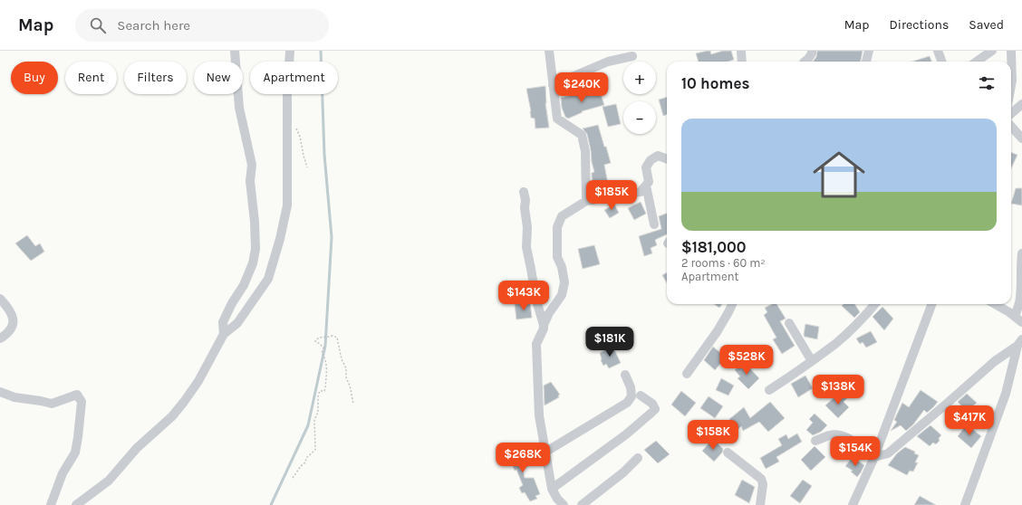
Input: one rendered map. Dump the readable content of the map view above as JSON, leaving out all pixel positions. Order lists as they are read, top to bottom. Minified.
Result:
{"page":{"header":"Map","search":"Search here","nav":["Map","Directions","Saved"],"map_buttons":["+","−"],"chip":["Buy","Rent","Filters","New","Apartment"],"heading":"10 homes","price":["$240K","$185K","$143K","$181K","$528K","$138K","$417K","$158K","$154K","$268K"],"list":[{"name":"$181,000","note":"2 rooms · 60 m² · Apartment"}]}}
